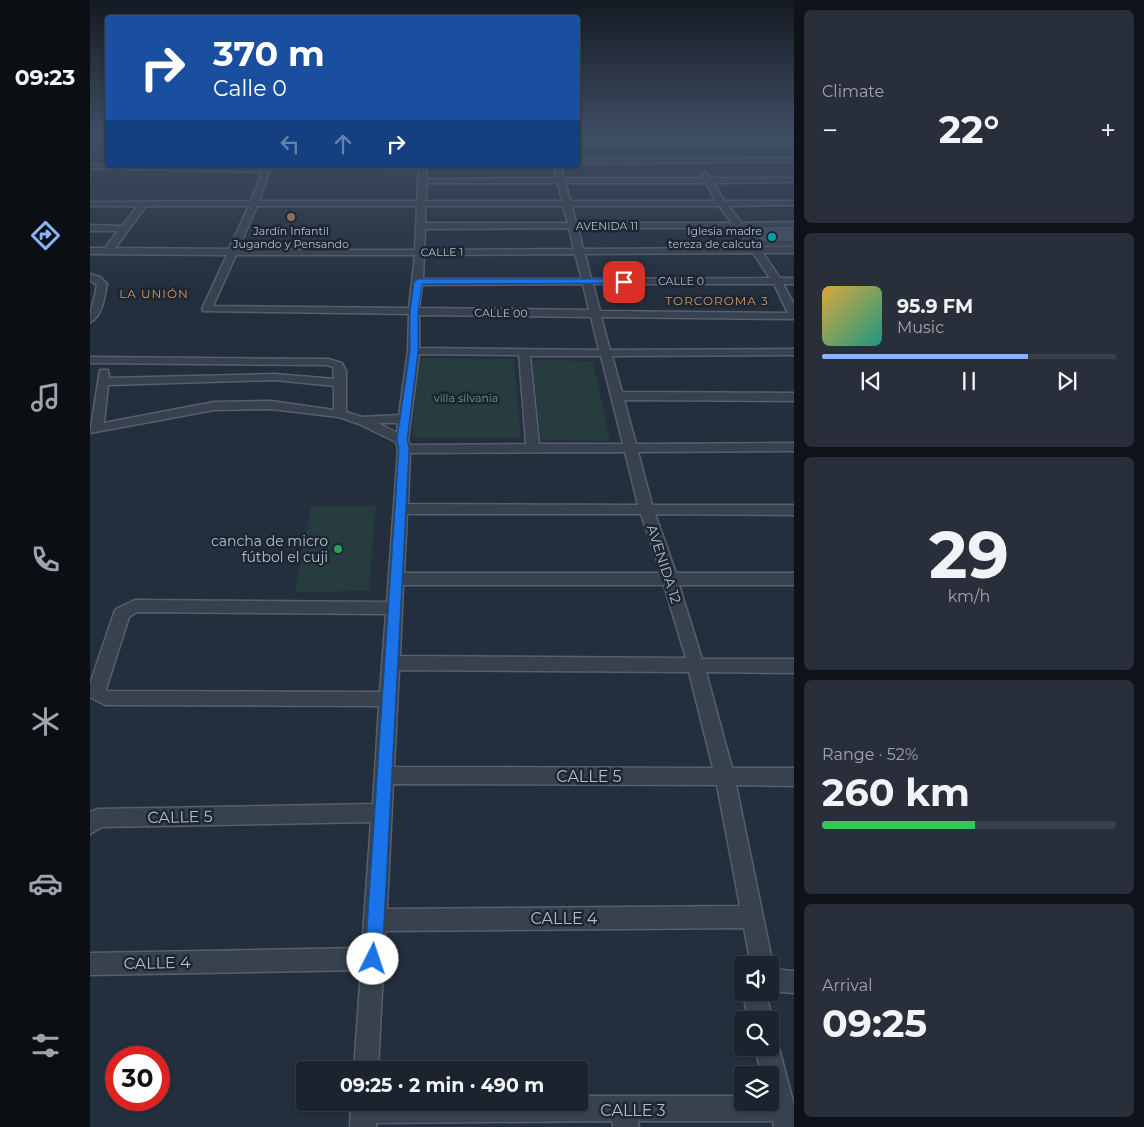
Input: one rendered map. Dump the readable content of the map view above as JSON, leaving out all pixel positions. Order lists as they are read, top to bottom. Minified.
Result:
{"streets":{"street":["AVENIDA 11","CALLE 1","CALLE 0","CALLE 00","AVENIDA 12","CALLE 5","CALLE 4","CALLE 3"]},"crossings":[["AVENIDA 11","AVENIDA 12"],["CALLE 1","CALLE 00"],["CALLE 1","AVENIDA 12"],["CALLE 0","AVENIDA 12"],["CALLE 00","AVENIDA 12"],["AVENIDA 12","CALLE 5"],["AVENIDA 12","CALLE 4"]],"districts":["LA UNIÓN","TORCOROMA 3"],"parks":["villa silvania"],"places":["Jardín Infantil Jugando y Pensando","Iglesia madre tereza de calcuta","cancha de micro fútbol el cuji"],"page":{"tabs":"09:23","tile":["Climate",["29","km/h"],["Range · 52%","260 km"],["Arrival","09:25"]],"turn":["370 m","Calle 0"],"heat":["−","22°","+"],"song":["95.9 FM","Music"],"limit":"30","trip":"09:25 · 2 min · 490 m"}}
